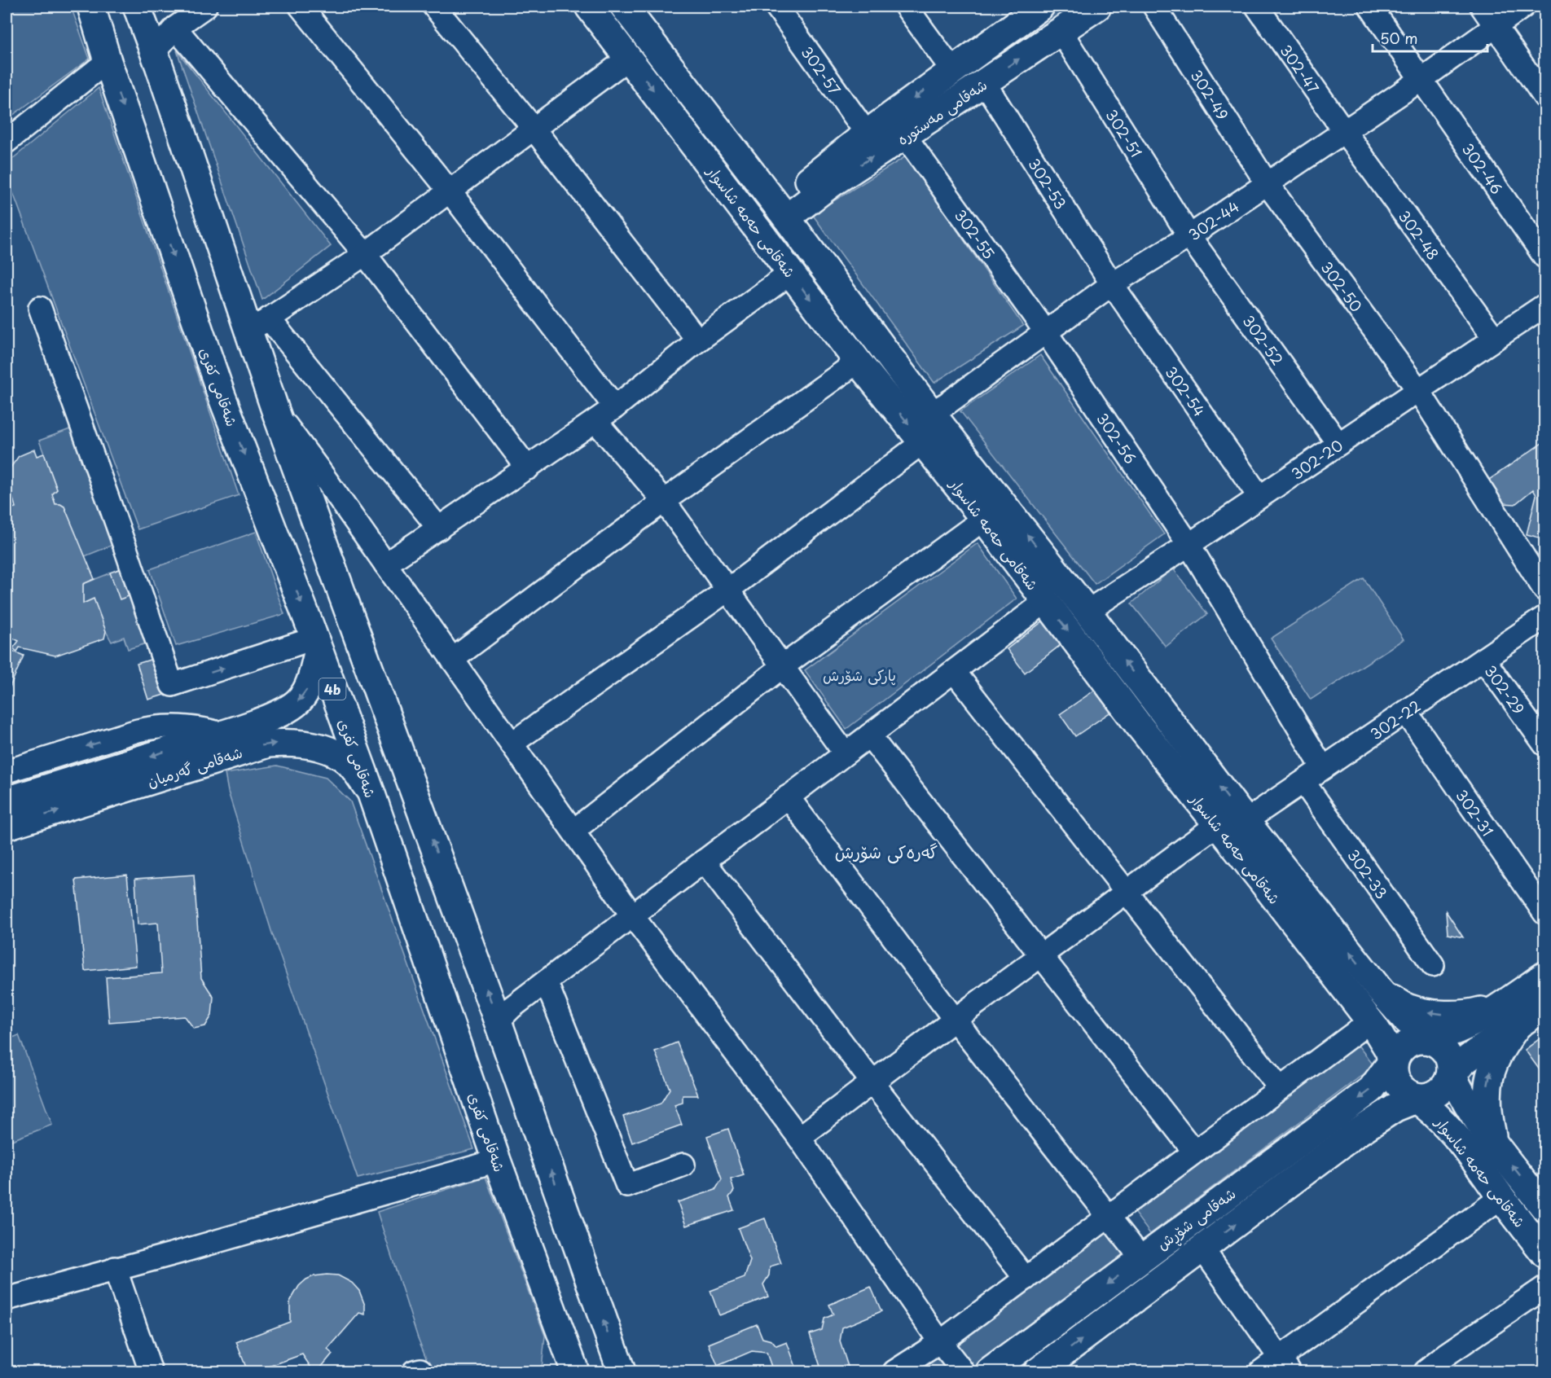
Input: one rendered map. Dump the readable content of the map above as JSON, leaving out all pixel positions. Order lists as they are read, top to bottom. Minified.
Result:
{"streets":{"main road":["شەقامی مەستورە","شەقامی حەمە شاسوار","شەقامی کفری","4b","شەقامی گەرمیان","شەقامی شۆڕش"],"street":["302-47","302-57","302-49","302-51","302-46","302-53","302-44","302-55","302-48","302-50","302-52","302-54","302-56","302-20","302-29","302-22","302-31","302-33"]},"crossings":[["302-47","302-44"],["302-47","302-48"],["302-57","شەقامی مەستورە"],["302-49","302-44"],["302-49","302-50"],["شەقامی مەستورە","302-51"],["شەقامی مەستورە","302-53"],["شەقامی مەستورە","شەقامی حەمە شاسوار"],["شەقامی مەستورە","302-55"],["302-51","302-44"],["302-51","302-52"],["302-46","302-44"],["302-53","302-44"],["302-53","302-54"],["302-44","شەقامی حەمە شاسوار"],["302-44","302-55"],["302-44","302-48"],["302-44","302-50"],["302-44","302-52"],["302-44","302-54"],["302-44","302-56"],["شەقامی حەمە شاسوار","302-20"],["شەقامی حەمە شاسوار","302-22"],["شەقامی حەمە شاسوار","شەقامی شۆڕش"],["302-55","302-56"],["302-48","302-20"],["302-50","302-20"],["302-52","302-20"],["شەقامی کفری","شەقامی گەرمیان"],["302-54","302-20"],["302-56","302-20"],["302-56","302-22"],["302-29","302-22"],["302-22","302-31"],["302-22","302-33"]],"districts":["گەرەکی شۆرش"],"parks":["پارکی شۆرش"],"scale_bar":"50 m"}
